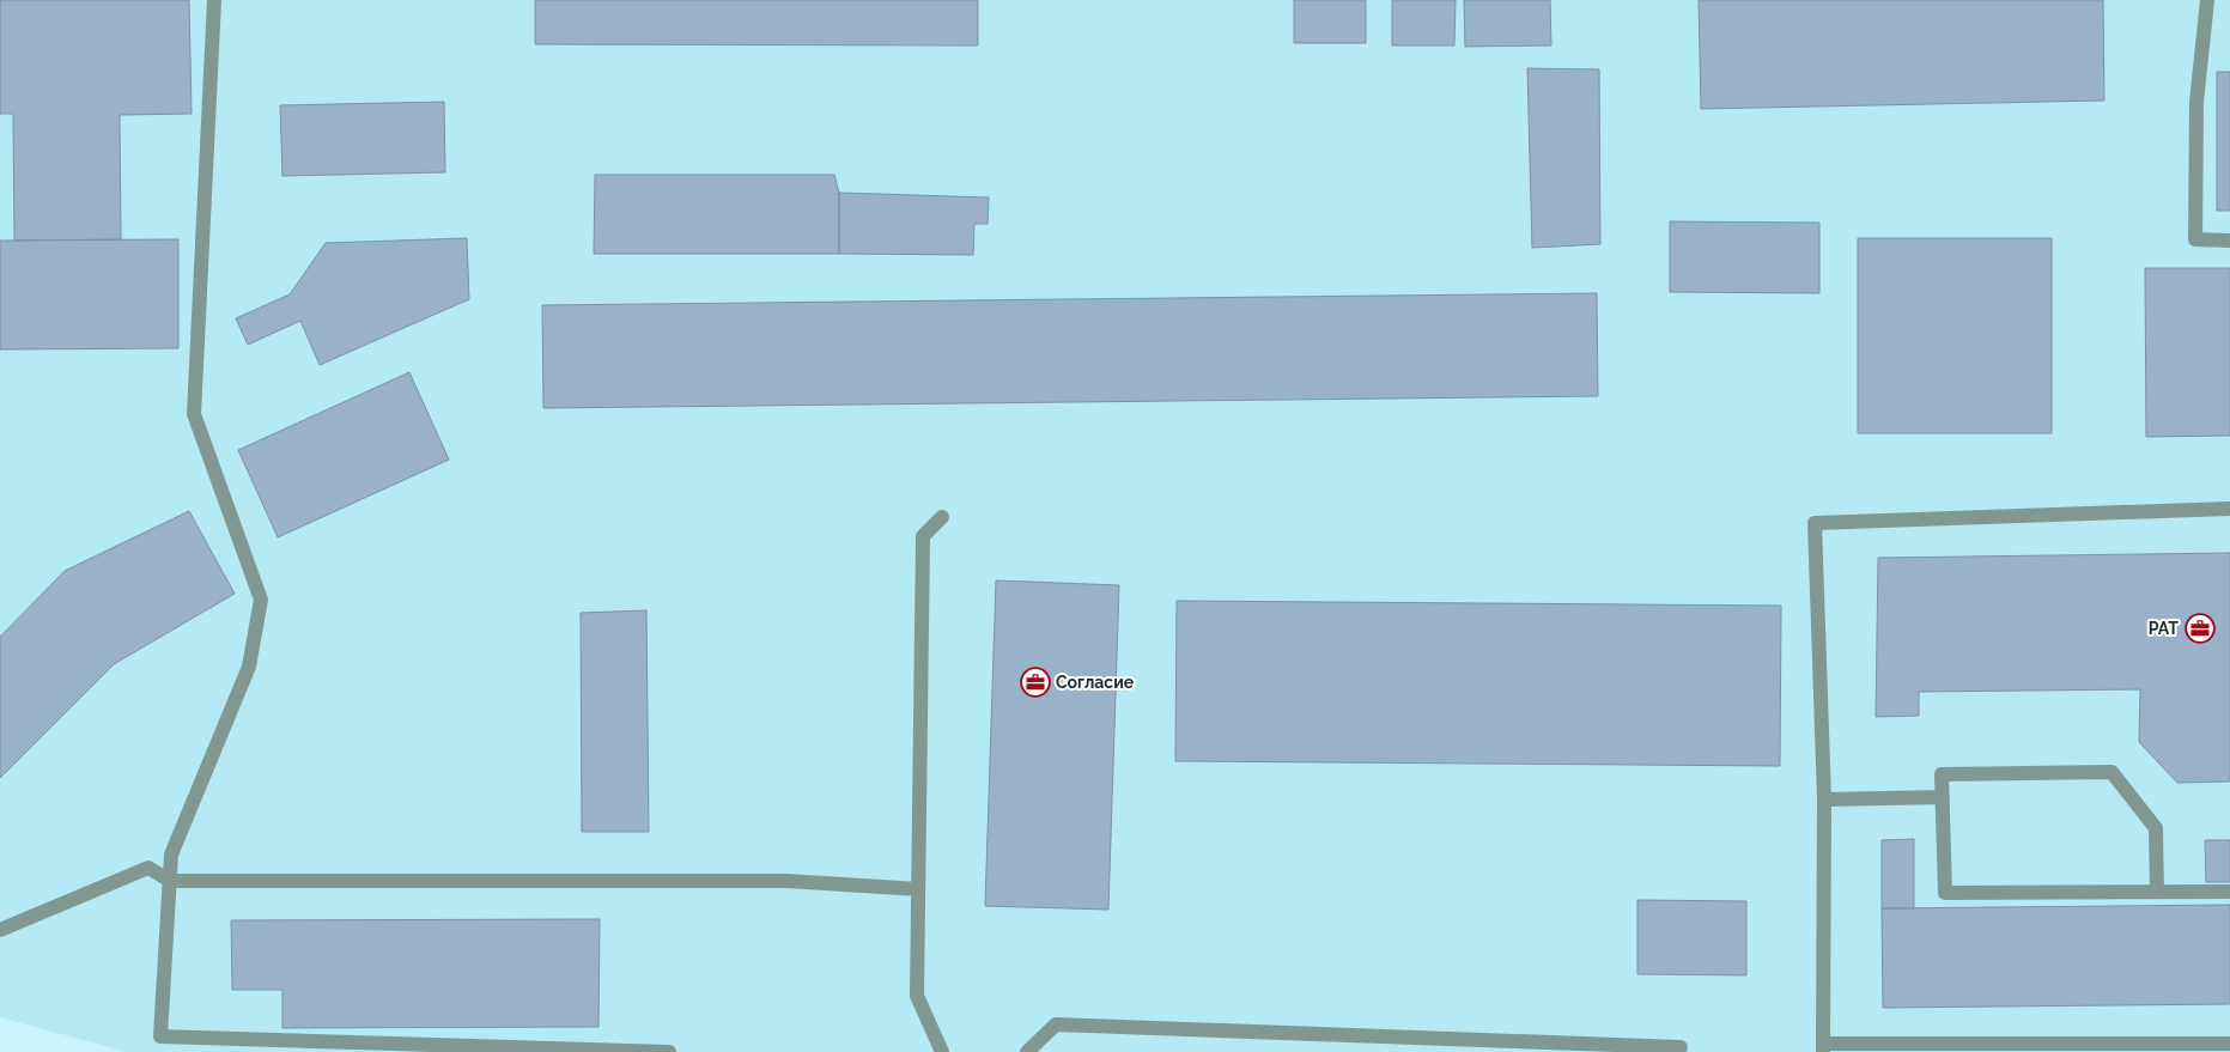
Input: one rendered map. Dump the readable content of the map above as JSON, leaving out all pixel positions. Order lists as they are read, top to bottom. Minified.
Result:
{"places":{"office":["РАТ","Согласие"]}}
